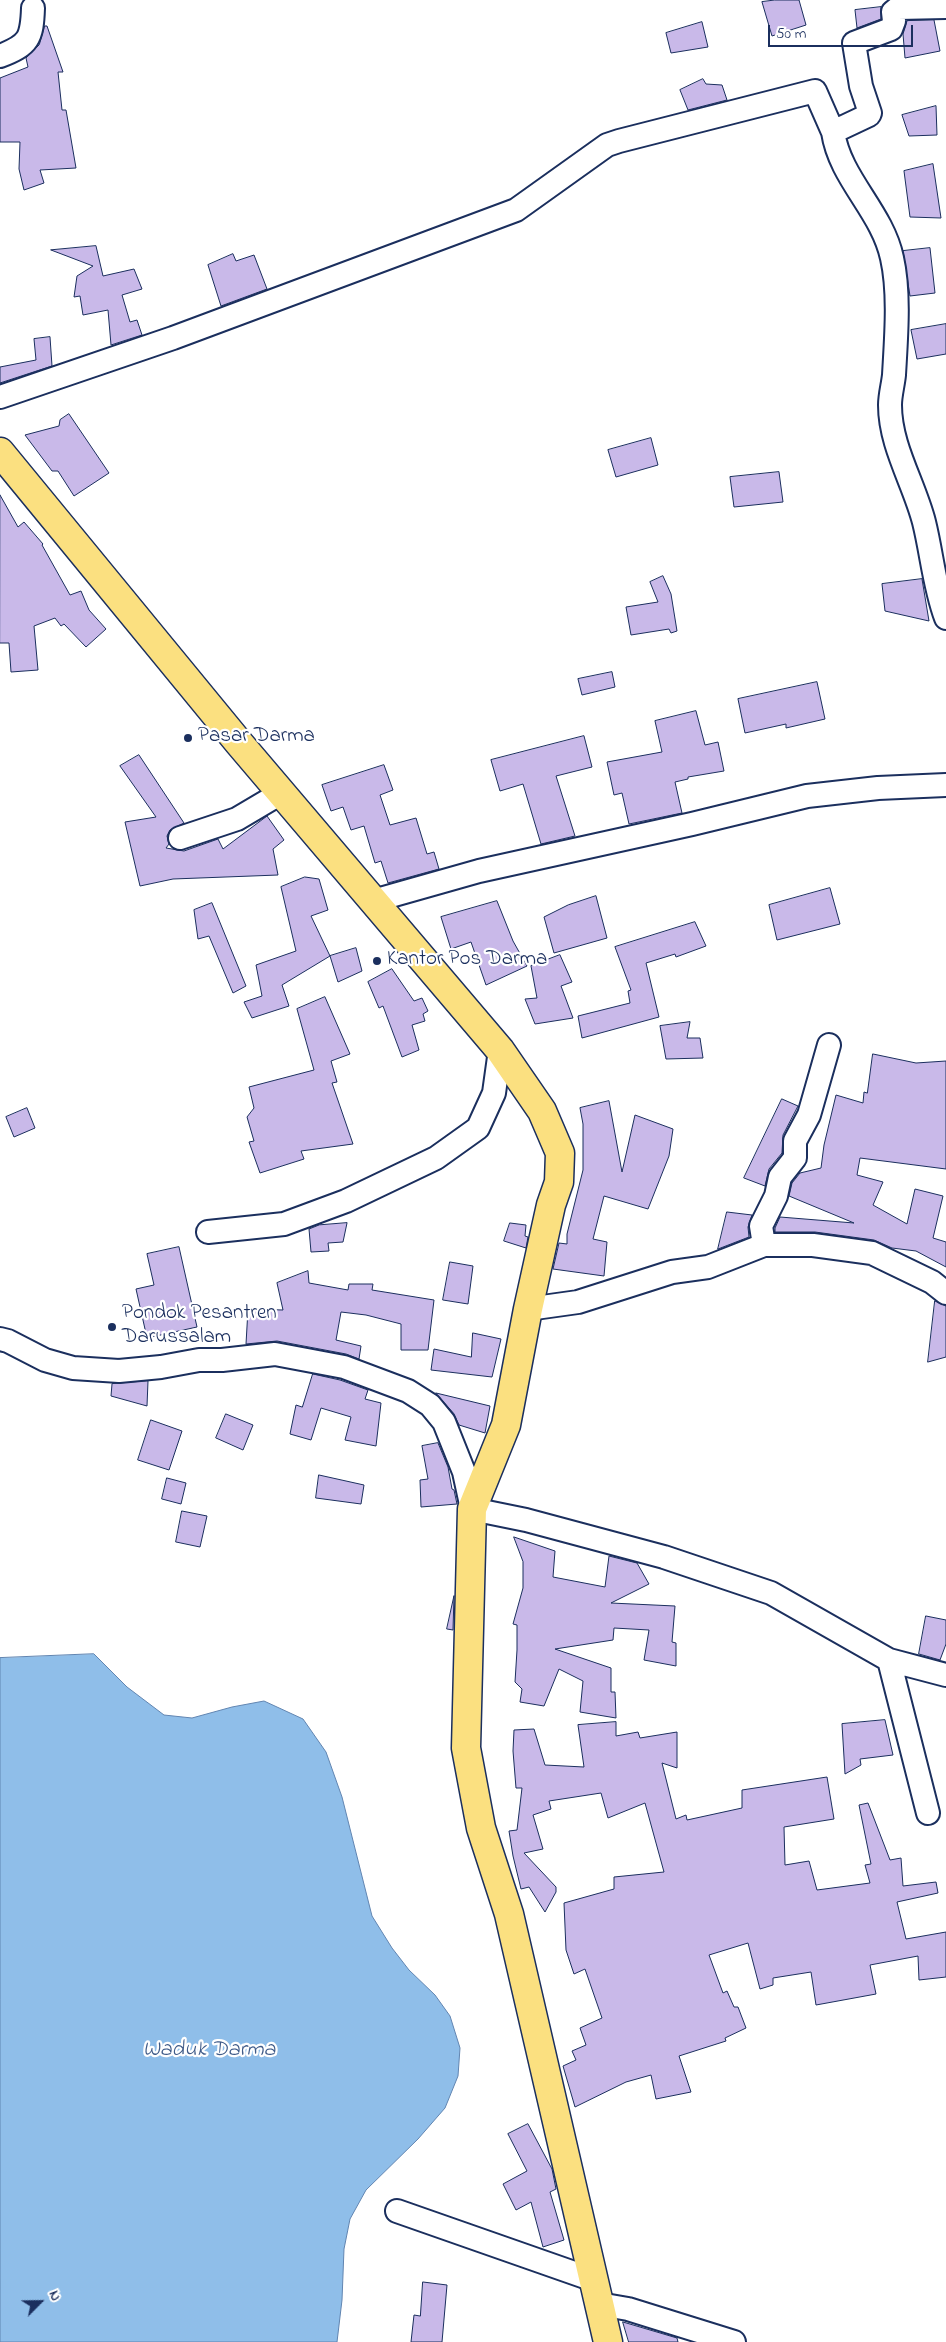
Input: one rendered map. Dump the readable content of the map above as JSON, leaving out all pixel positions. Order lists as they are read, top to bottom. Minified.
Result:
{"water":["Waduk Darma"],"places":["Pasar Darma","Kantor Pos Darma","Pondok Pesantren Darussalam"],"scale_bar":"50 m","north":"top right"}
